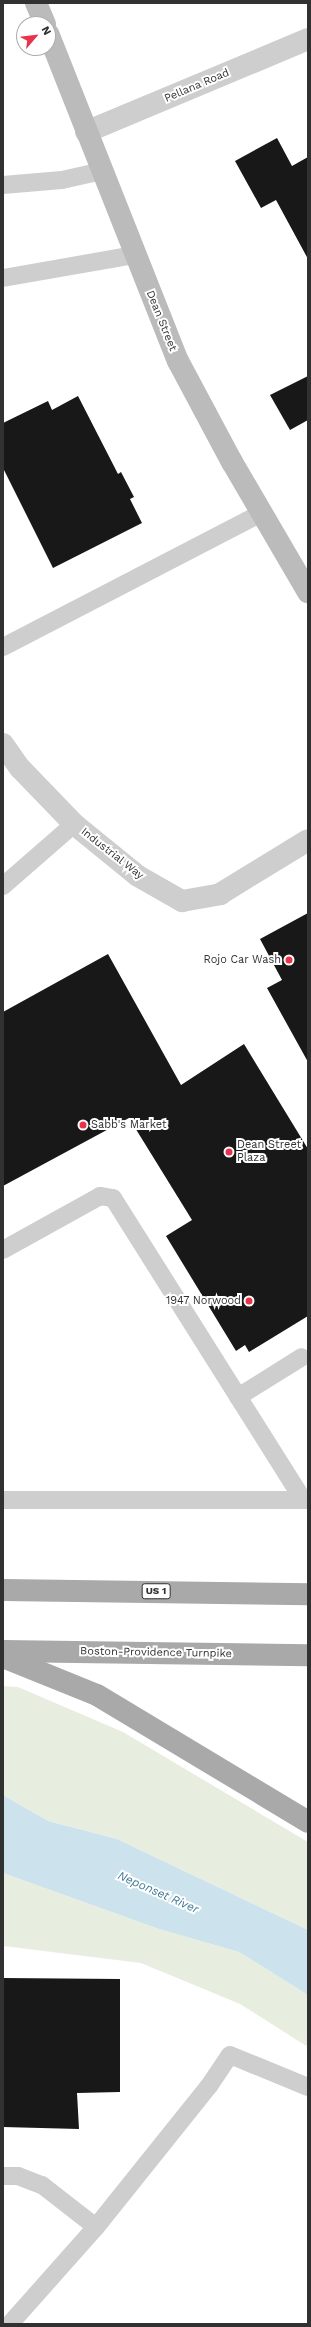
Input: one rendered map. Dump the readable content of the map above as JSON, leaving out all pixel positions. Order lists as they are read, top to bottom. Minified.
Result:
{"streets":{"main road":["Dean Street","US 1","Boston-Providence Turnpike"],"street":["Pellana Road","Industrial Way"]},"crossings":[["Pellana Road","Dean Street"]],"water":["Neponset River"],"places":["Rojo Car Wash","Sabb's Market","Dean Street Plaza","1947 Norwood"],"north":"top right"}
